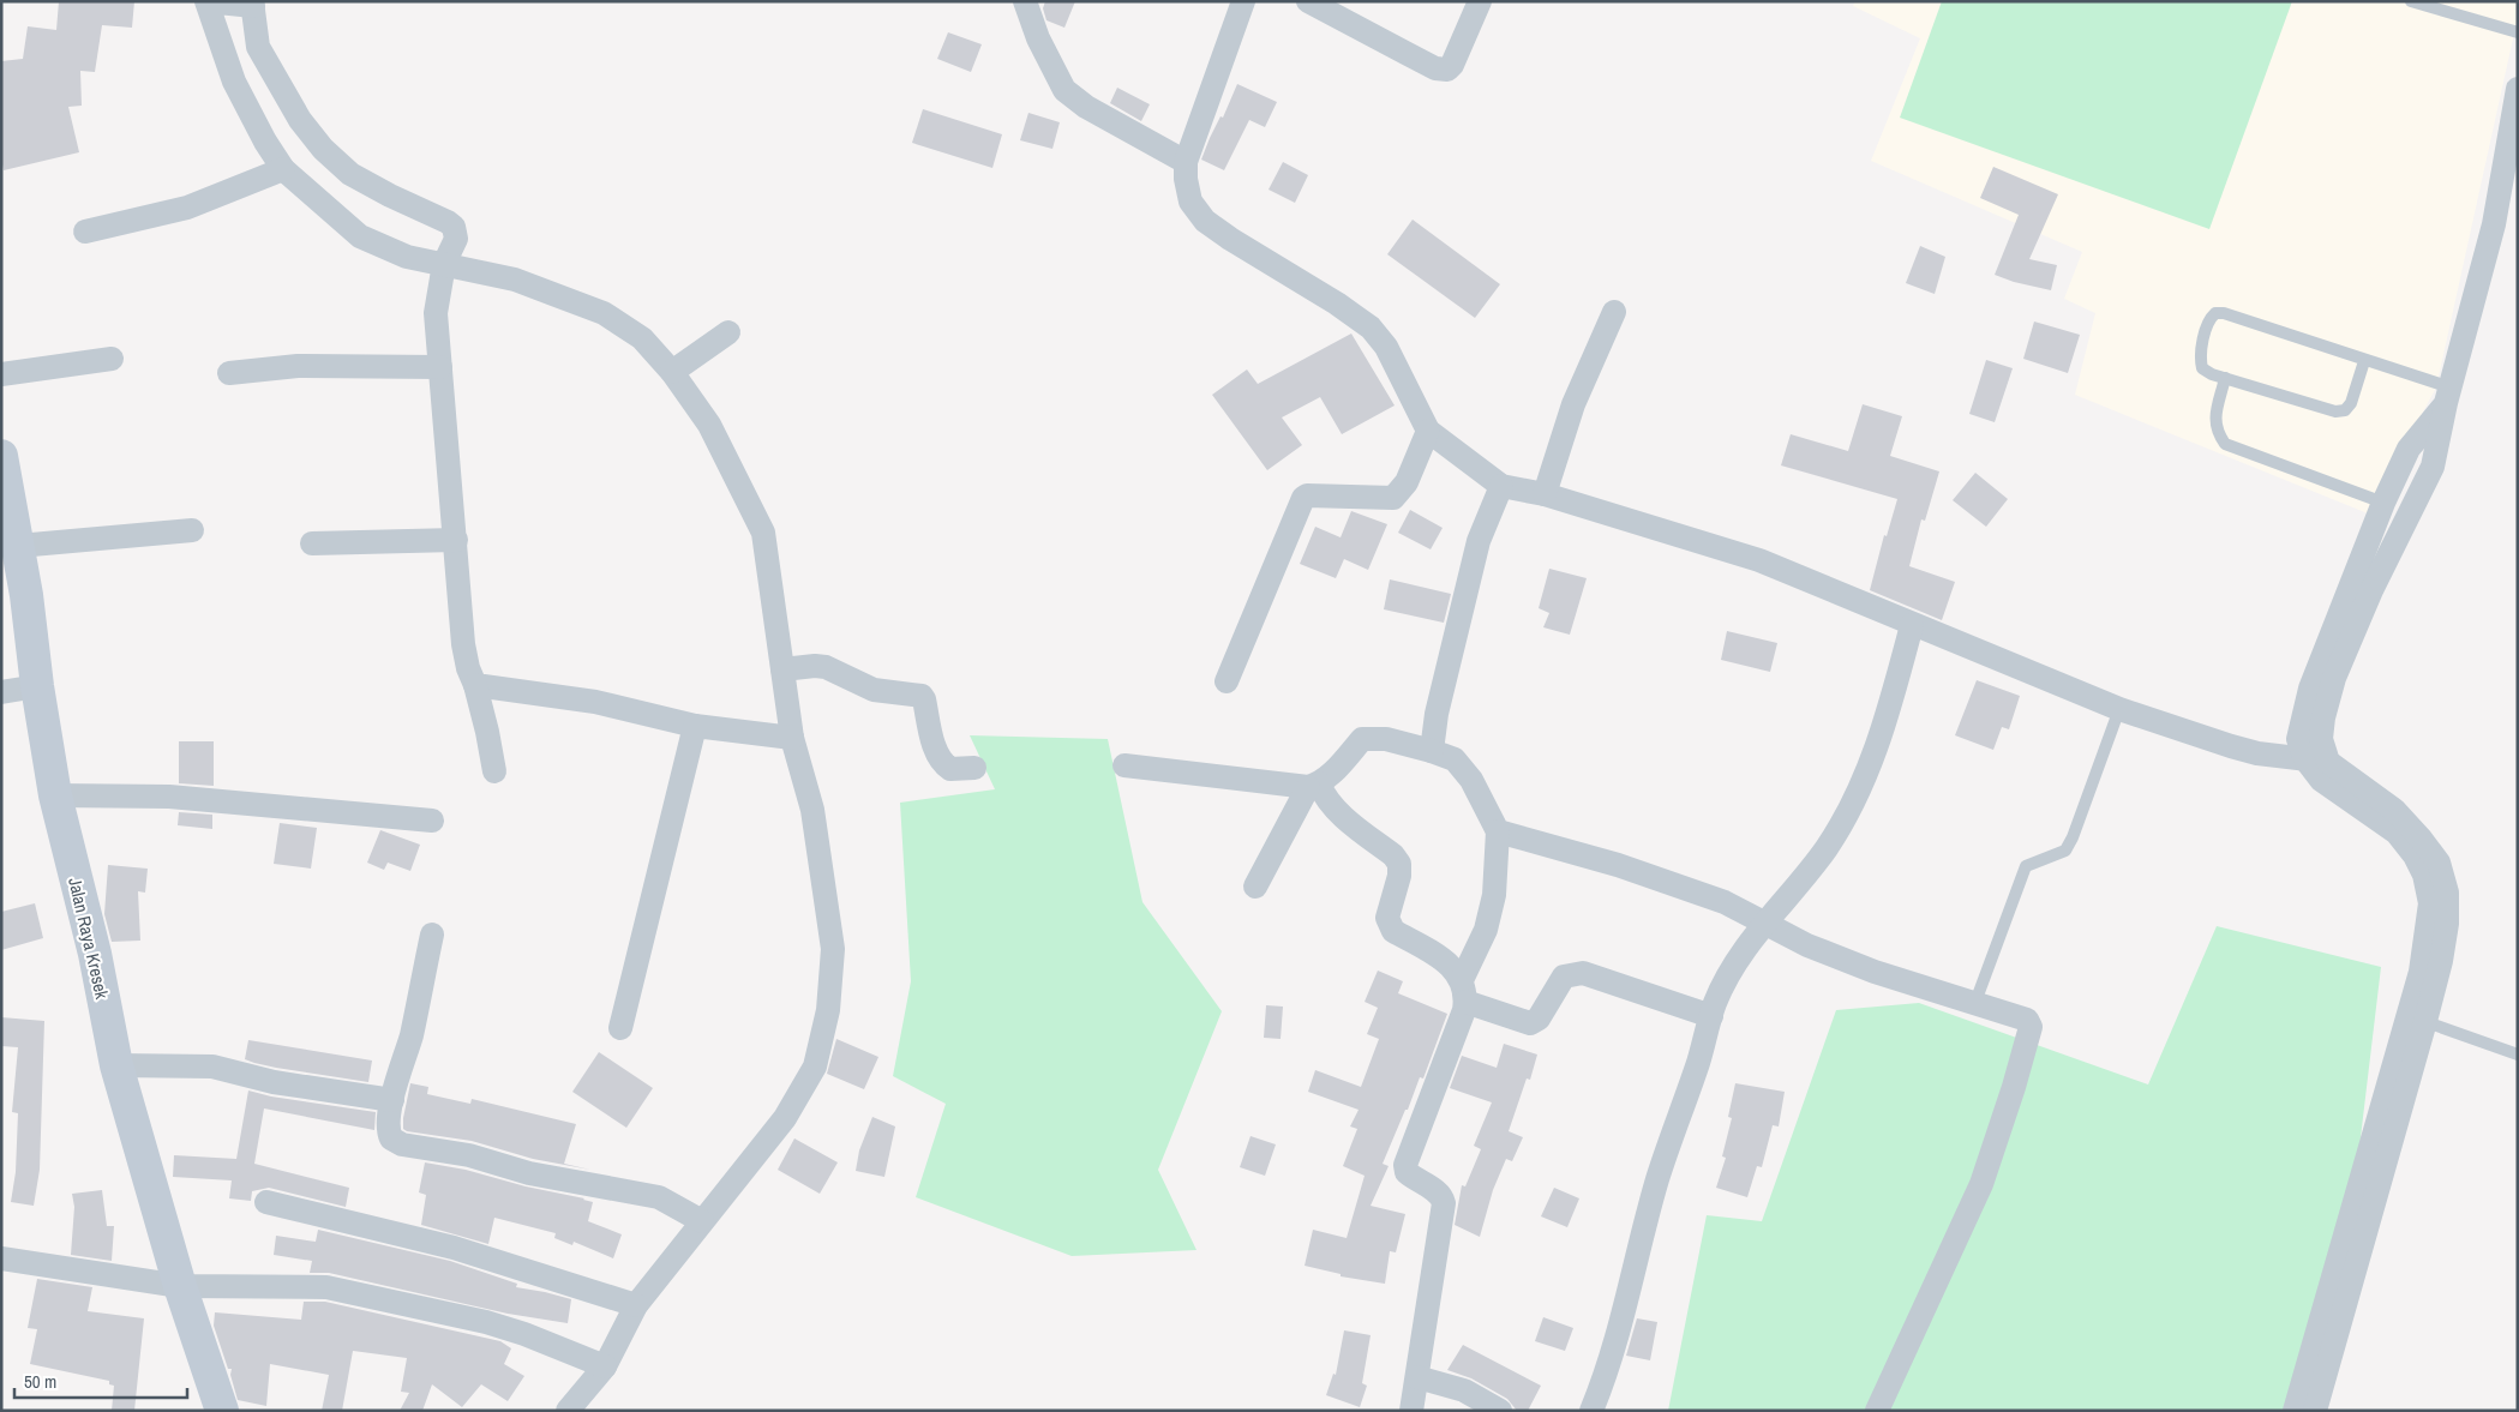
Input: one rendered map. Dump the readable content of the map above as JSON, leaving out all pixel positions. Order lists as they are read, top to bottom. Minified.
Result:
{"streets":{"main road":["Jalan Raya Kresek"]},"scale_bar":"50 m"}
